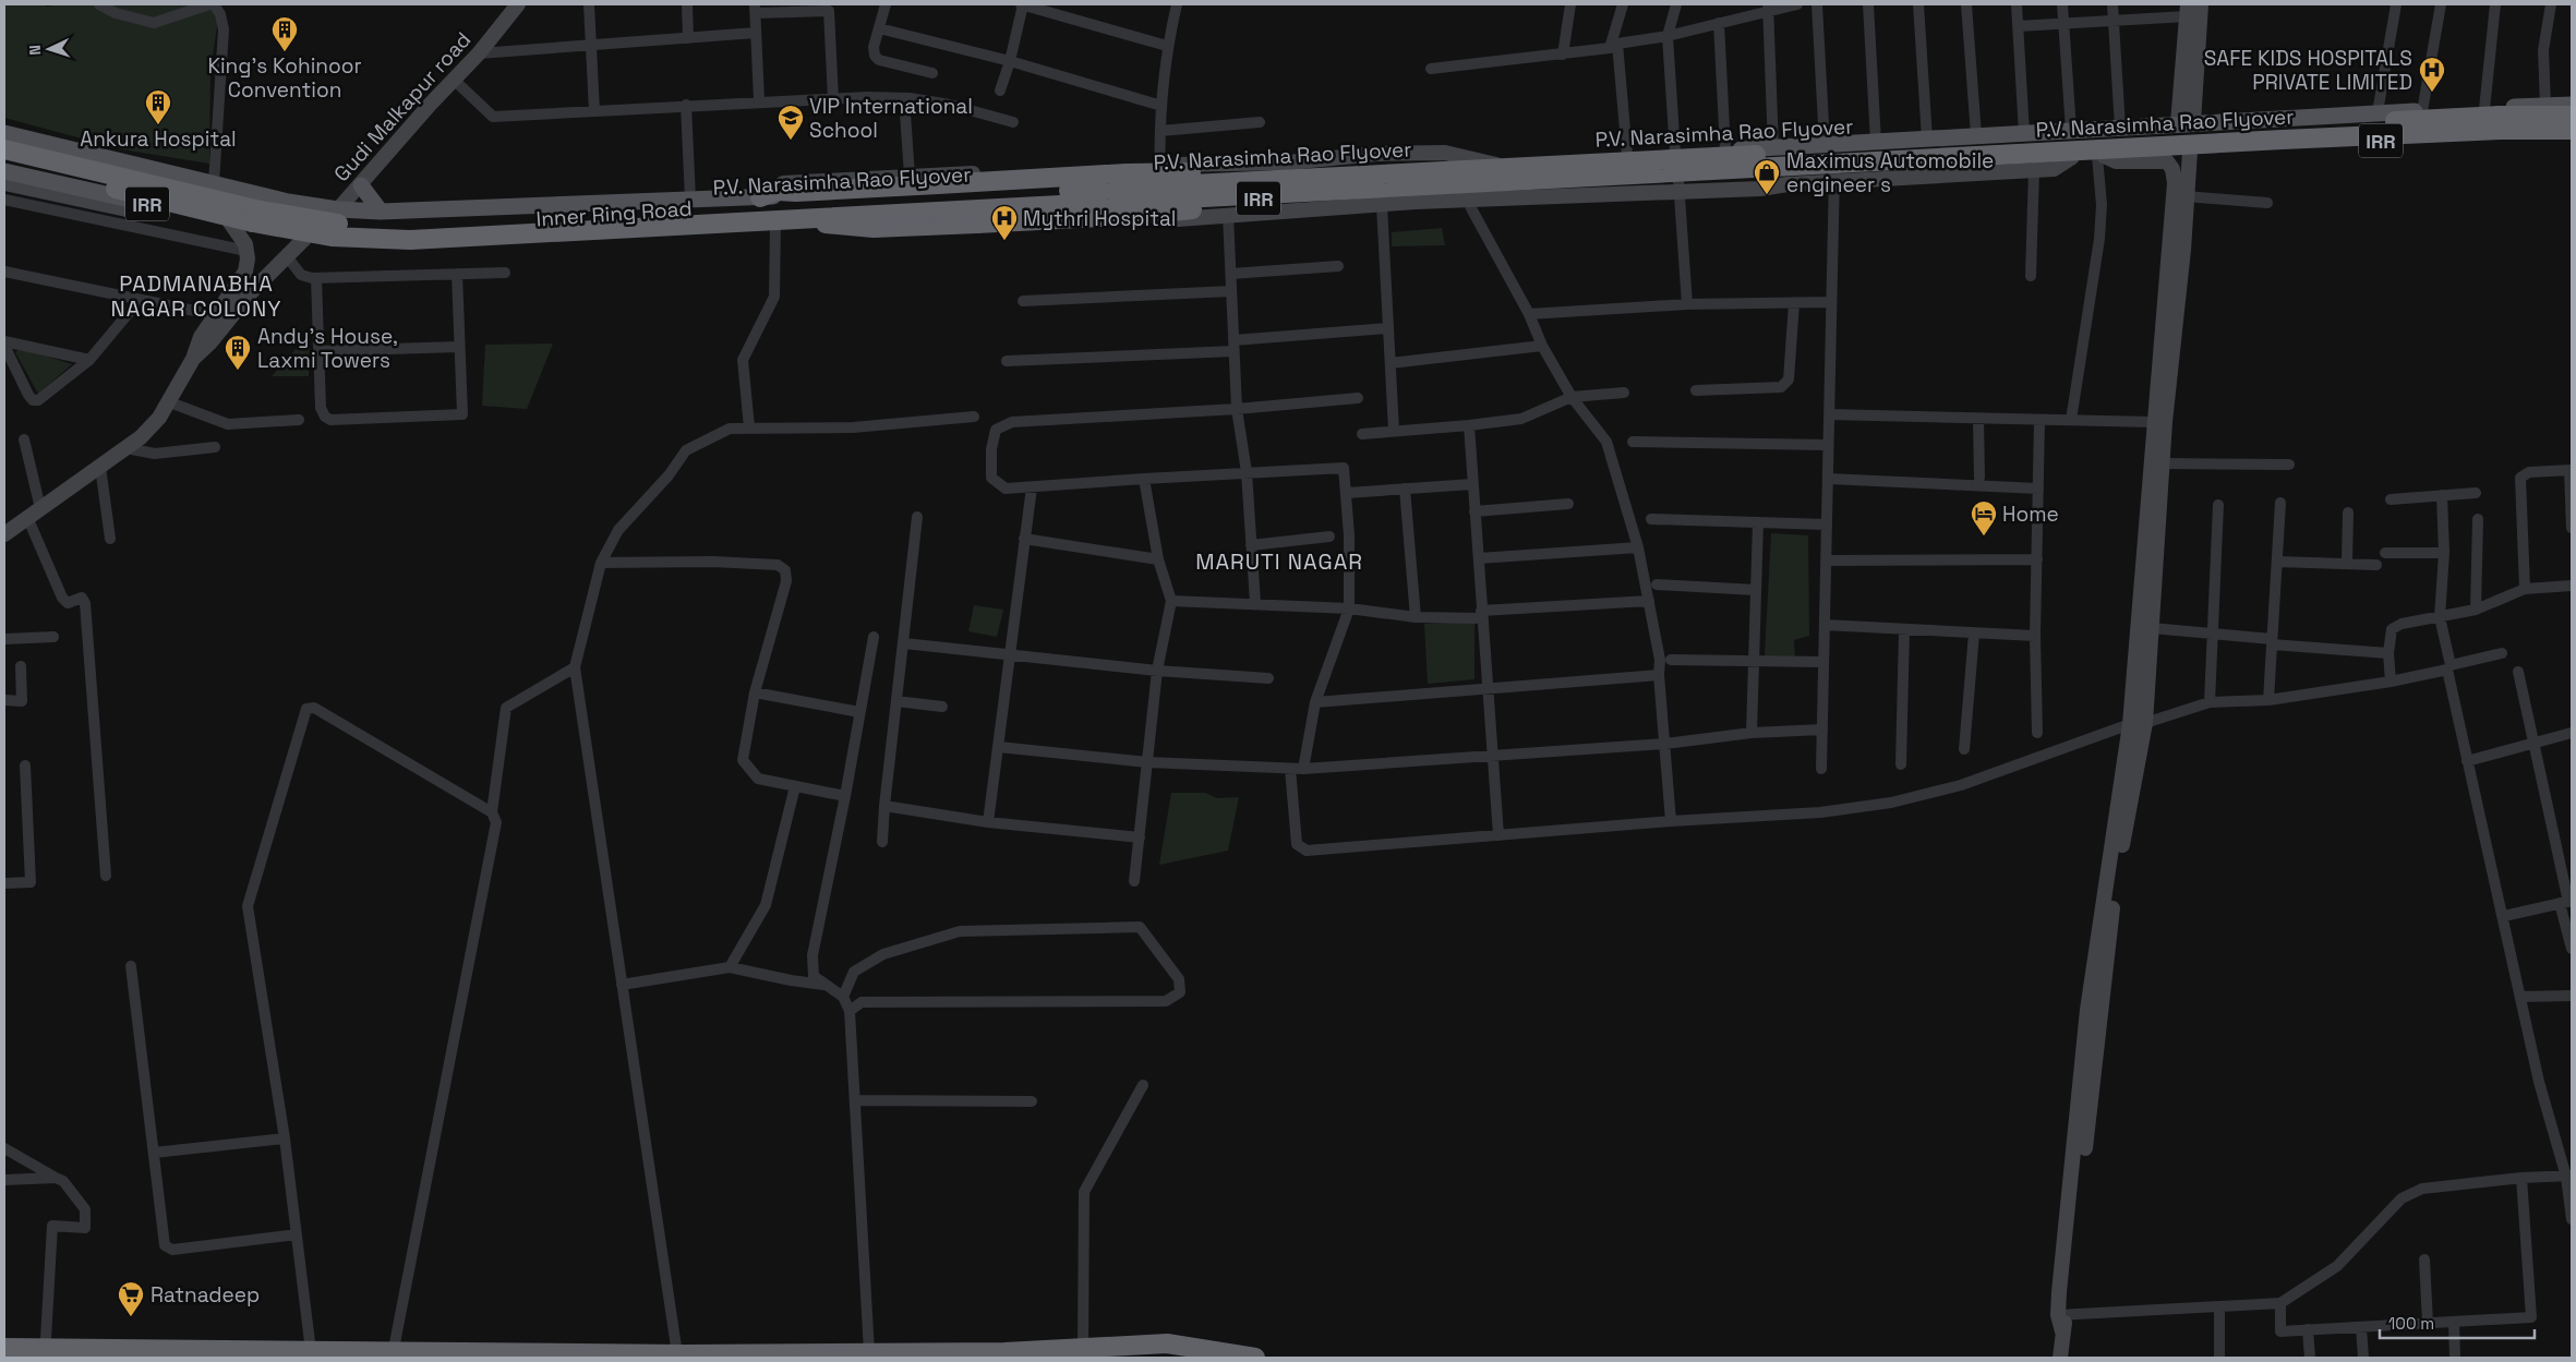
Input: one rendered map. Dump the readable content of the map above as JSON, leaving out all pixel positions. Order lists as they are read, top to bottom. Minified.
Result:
{"streets":{"highway":["P.V. Narasimha Rao Flyover"],"main road":["IRR","Inner Ring Road"],"street":["Gudi Malkapur road"]},"crossings":[["Gudi Malkapur road","Inner Ring Road"],["P.V. Narasimha Rao Flyover","Inner Ring Road"],["IRR","Inner Ring Road"]],"districts":["PADMANABHA NAGAR COLONY","MARUTI NAGAR"],"places":{"building":["King's Kohinoor Convention","Ankura Hospital","Andy's House, Laxmi Towers"],"hospital":["SAFE KIDS HOSPITALS PRIVATE LIMITED","Mythri Hospital"],"school or university":["VIP International School"],"shop":["Maximus Automobile engineer s"],"hotel":["Home"],"supermarket":["Ratnadeep"]},"scale_bar":"100 m","north":"left"}
